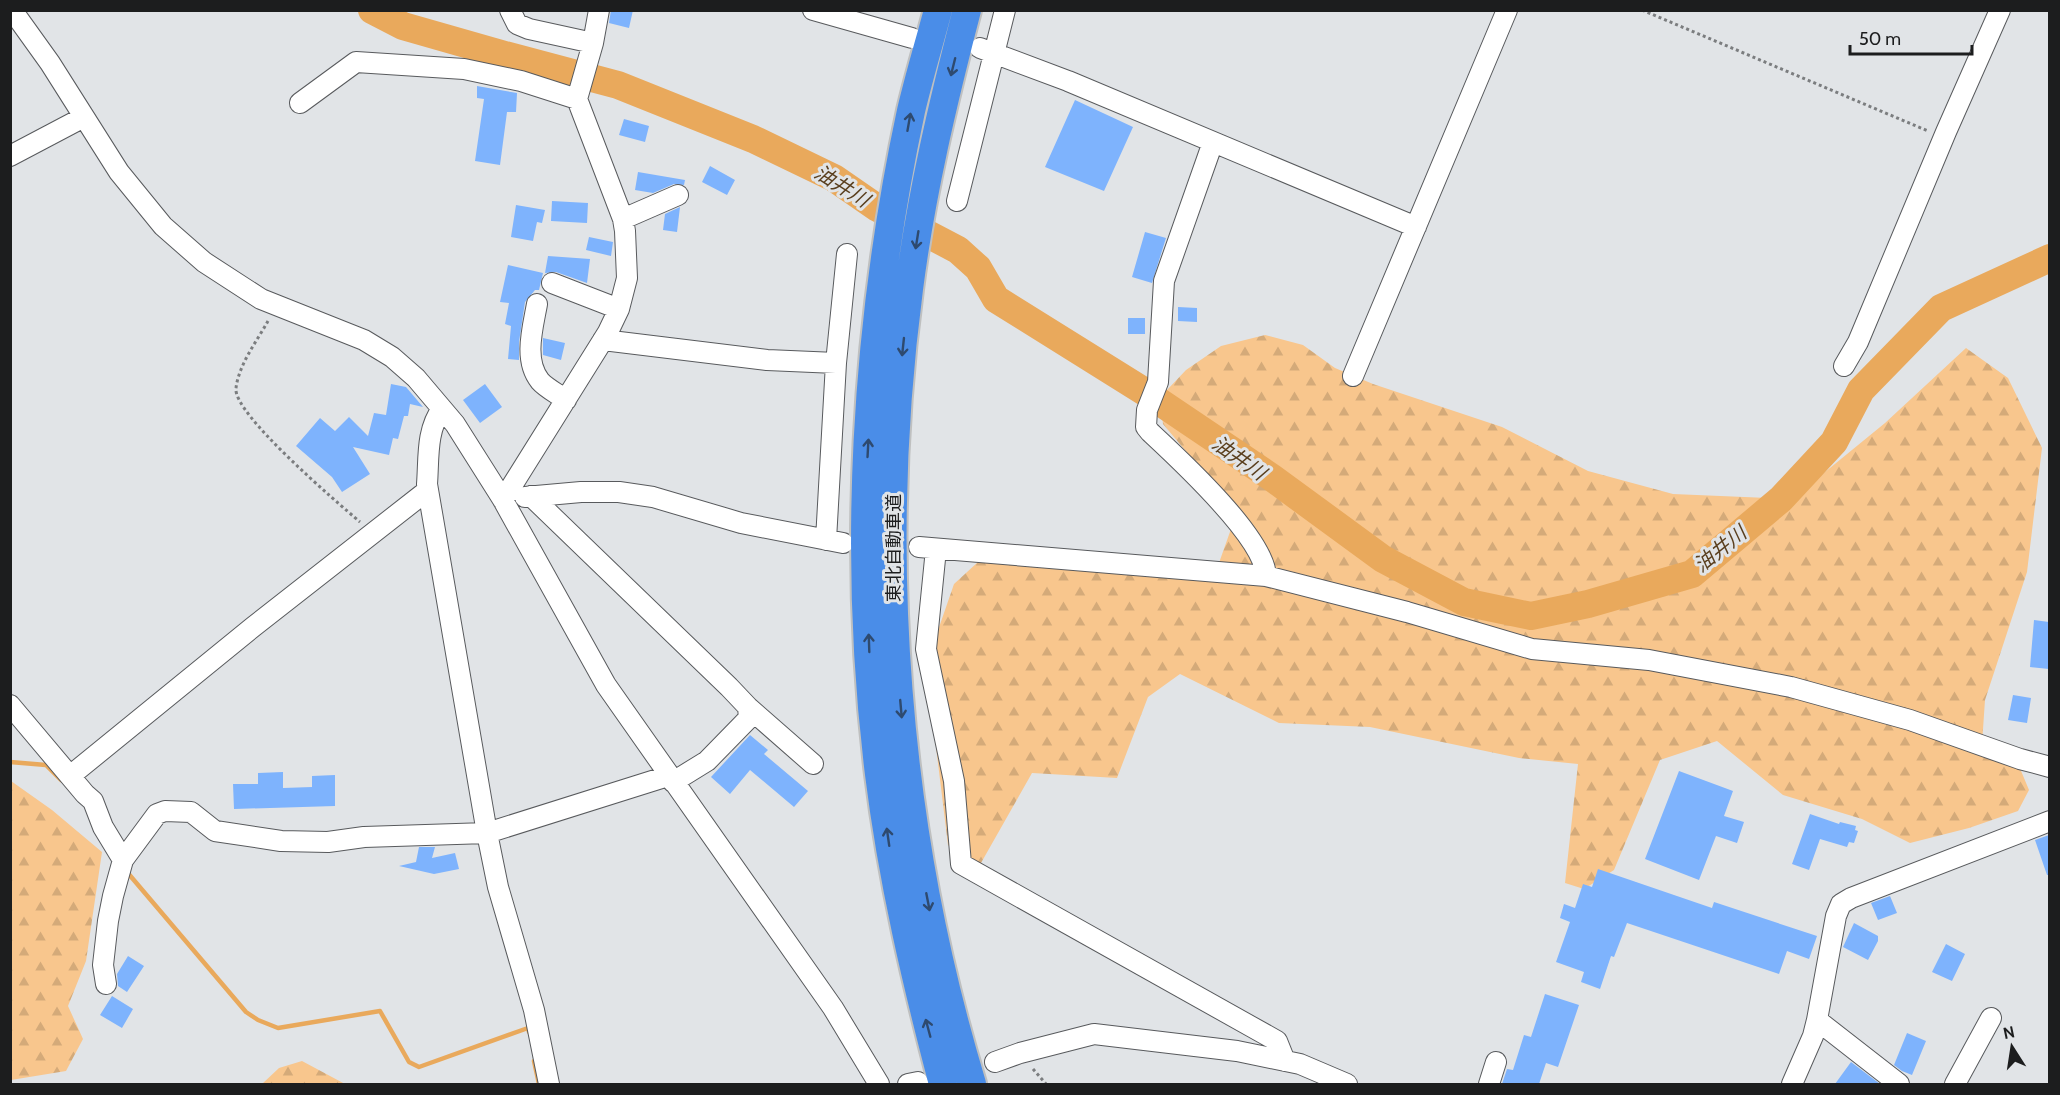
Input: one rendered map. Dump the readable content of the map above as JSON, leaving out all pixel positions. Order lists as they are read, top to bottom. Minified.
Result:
{"streets":{"highway":["東北自動車道"]},"water":["油井川"],"scale_bar":"50 m","north":"top"}
